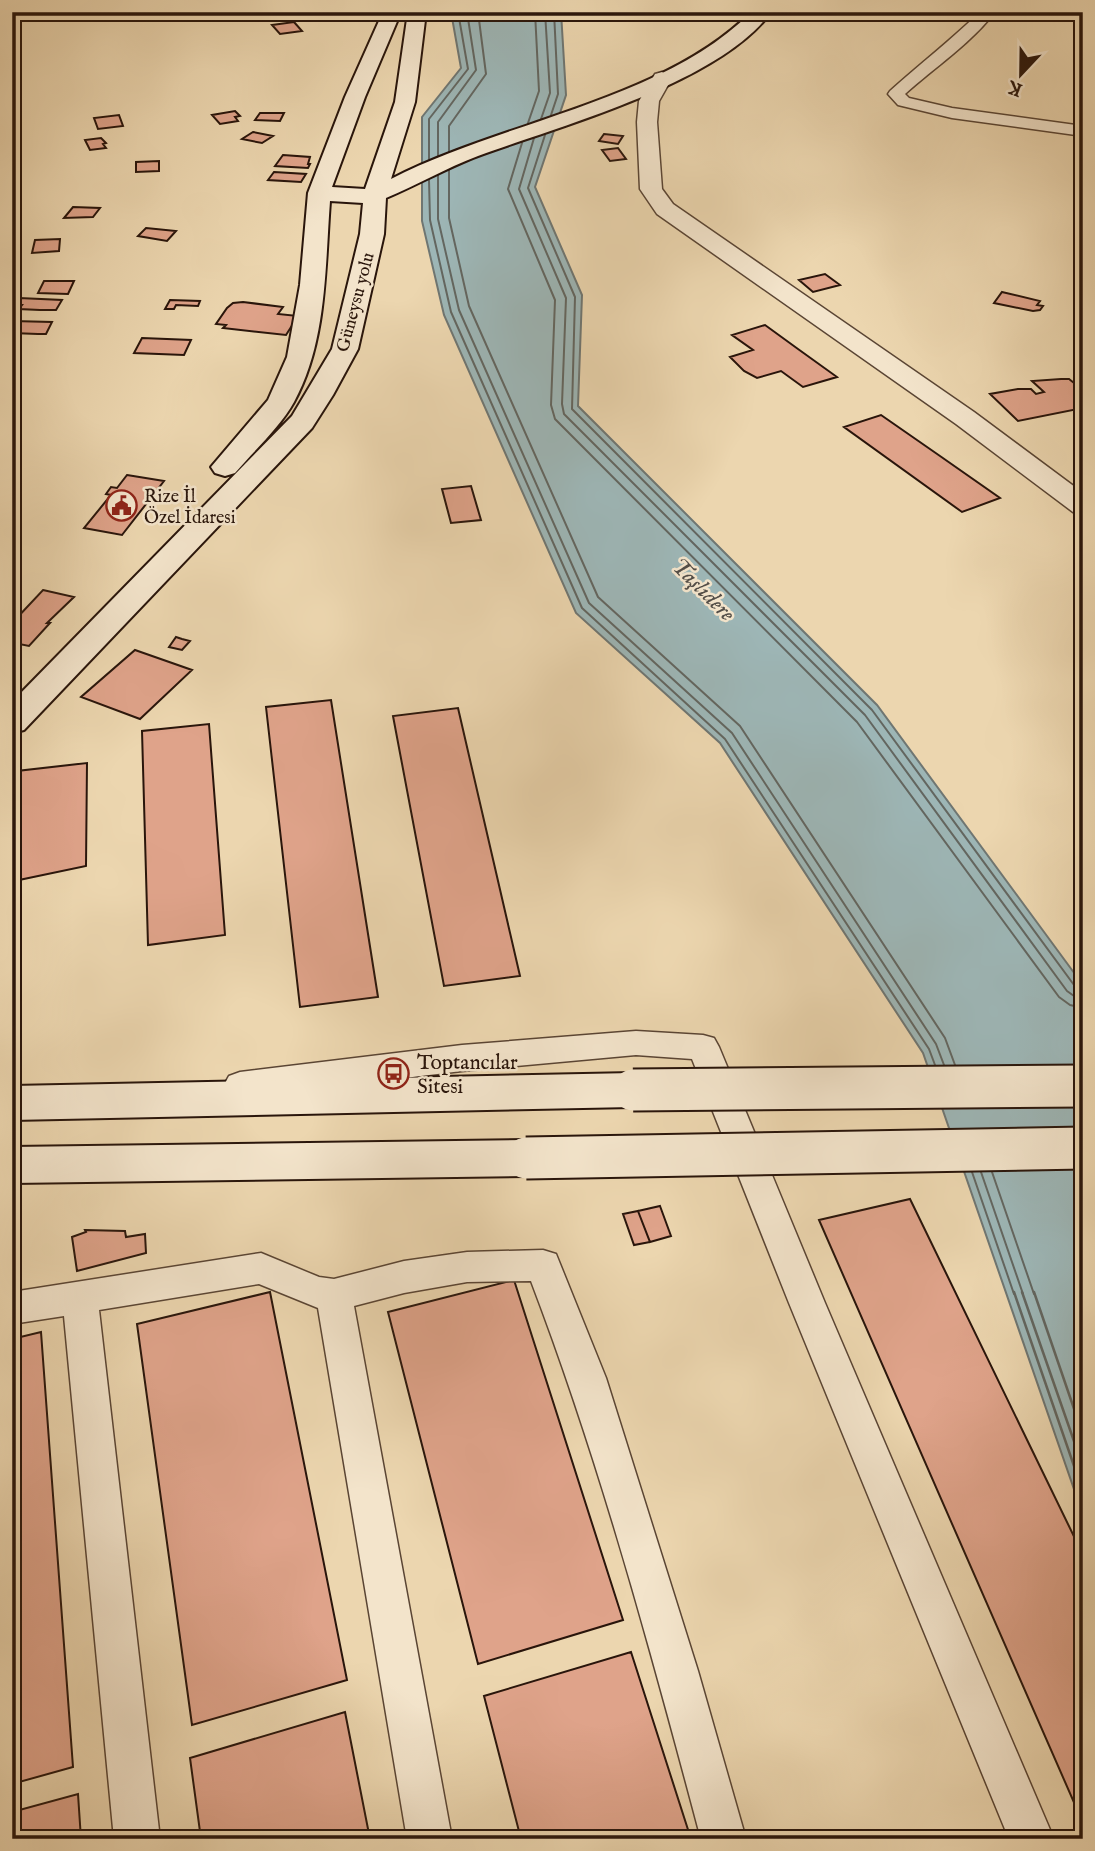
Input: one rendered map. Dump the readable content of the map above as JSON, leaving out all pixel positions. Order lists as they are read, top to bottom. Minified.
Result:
{"streets":{"main road":["Güneysu yolu"]},"water":["Taşlıdere"],"places":{"public building":["Rize İl Özel İdaresi"],"bus stop":["Toptancılar Sitesi"]},"north":"bottom"}
